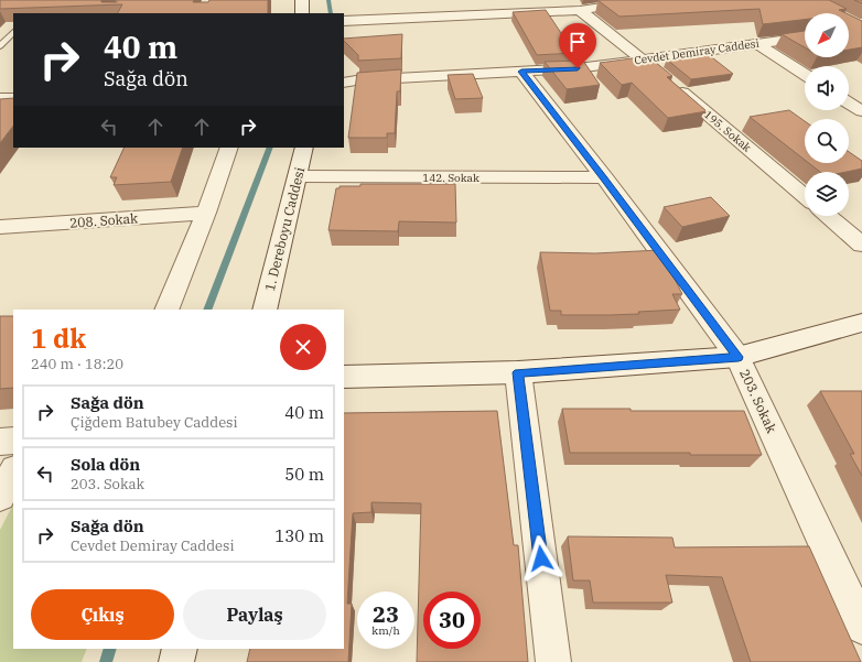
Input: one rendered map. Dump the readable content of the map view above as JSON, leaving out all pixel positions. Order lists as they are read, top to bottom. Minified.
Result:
{"streets":{"street":["Cevdet Demiray Caddesi","195. Sokak","142. Sokak","208. Sokak","1. Dereboyu Caddesi","203. Sokak"]},"crossings":[["Cevdet Demiray Caddesi","195. Sokak"],["Cevdet Demiray Caddesi","203. Sokak"],["142. Sokak","1. Dereboyu Caddesi"],["142. Sokak","203. Sokak"]],"north":"bottom left","page":{"turn":["40 m","Sağa dön"],"heading":["1 dk","240 m · 18:20"],"list":[{"name":"Sağa dön","note":"Çiğdem Batubey Caddesi","value":"40 m"},{"name":"Sola dön","note":"203. Sokak","value":"50 m"},{"name":"Sağa dön","note":"Cevdet Demiray Caddesi","value":"130 m"}],"buttons":["Çıkış","Paylaş"],"speed":"23 km/h","limit":"30"}}
